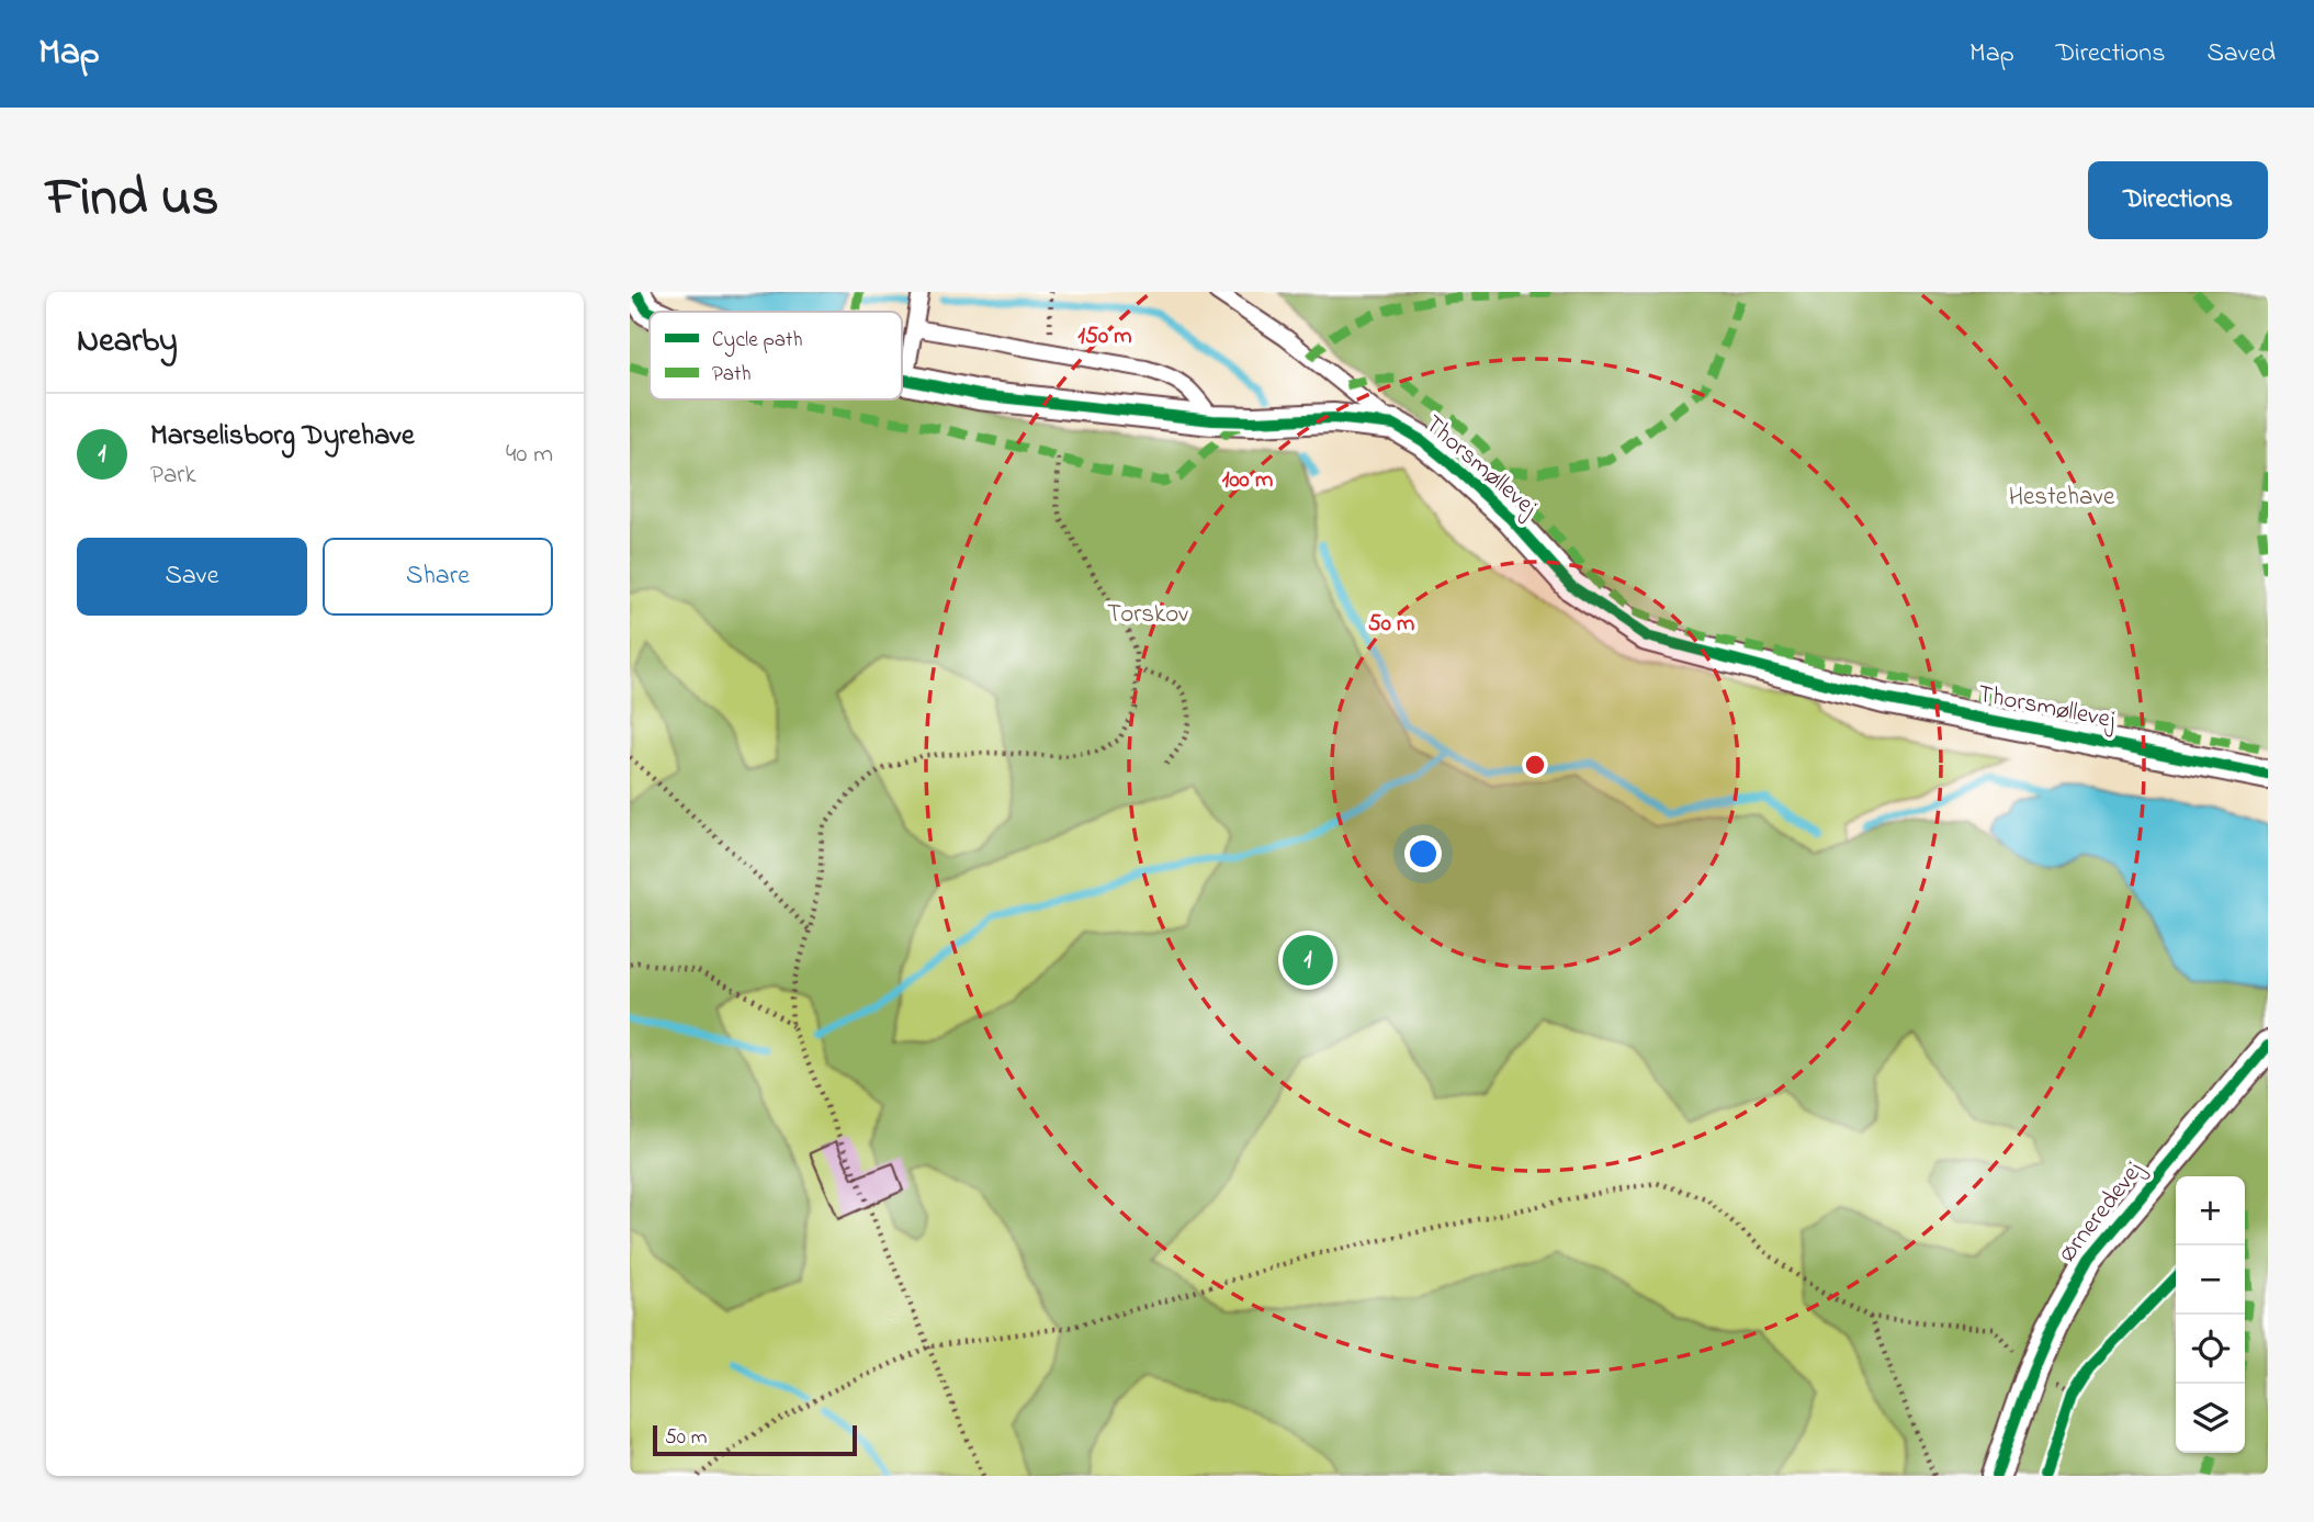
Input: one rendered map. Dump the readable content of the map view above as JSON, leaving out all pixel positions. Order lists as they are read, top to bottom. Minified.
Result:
{"streets":{"street":["Thorsmøllevej","Ørneredevej"]},"parks":["Hestehave","Torskov"],"legend":["Cycle path","Path"],"scale_bar":"50 m","page":{"header":"Map","nav":["Map","Directions","Saved"],"title":"Find us","buttons":["Directions",["Save","Share"]],"heading":"Nearby","list":[{"mark":"1","name":"Marselisborg Dyrehave","note":"Park","value":"40 m"}],"pins":"1","map_buttons":["+","−"],"scale":"50 m"},"rings":["150 m","100 m","50 m"]}
